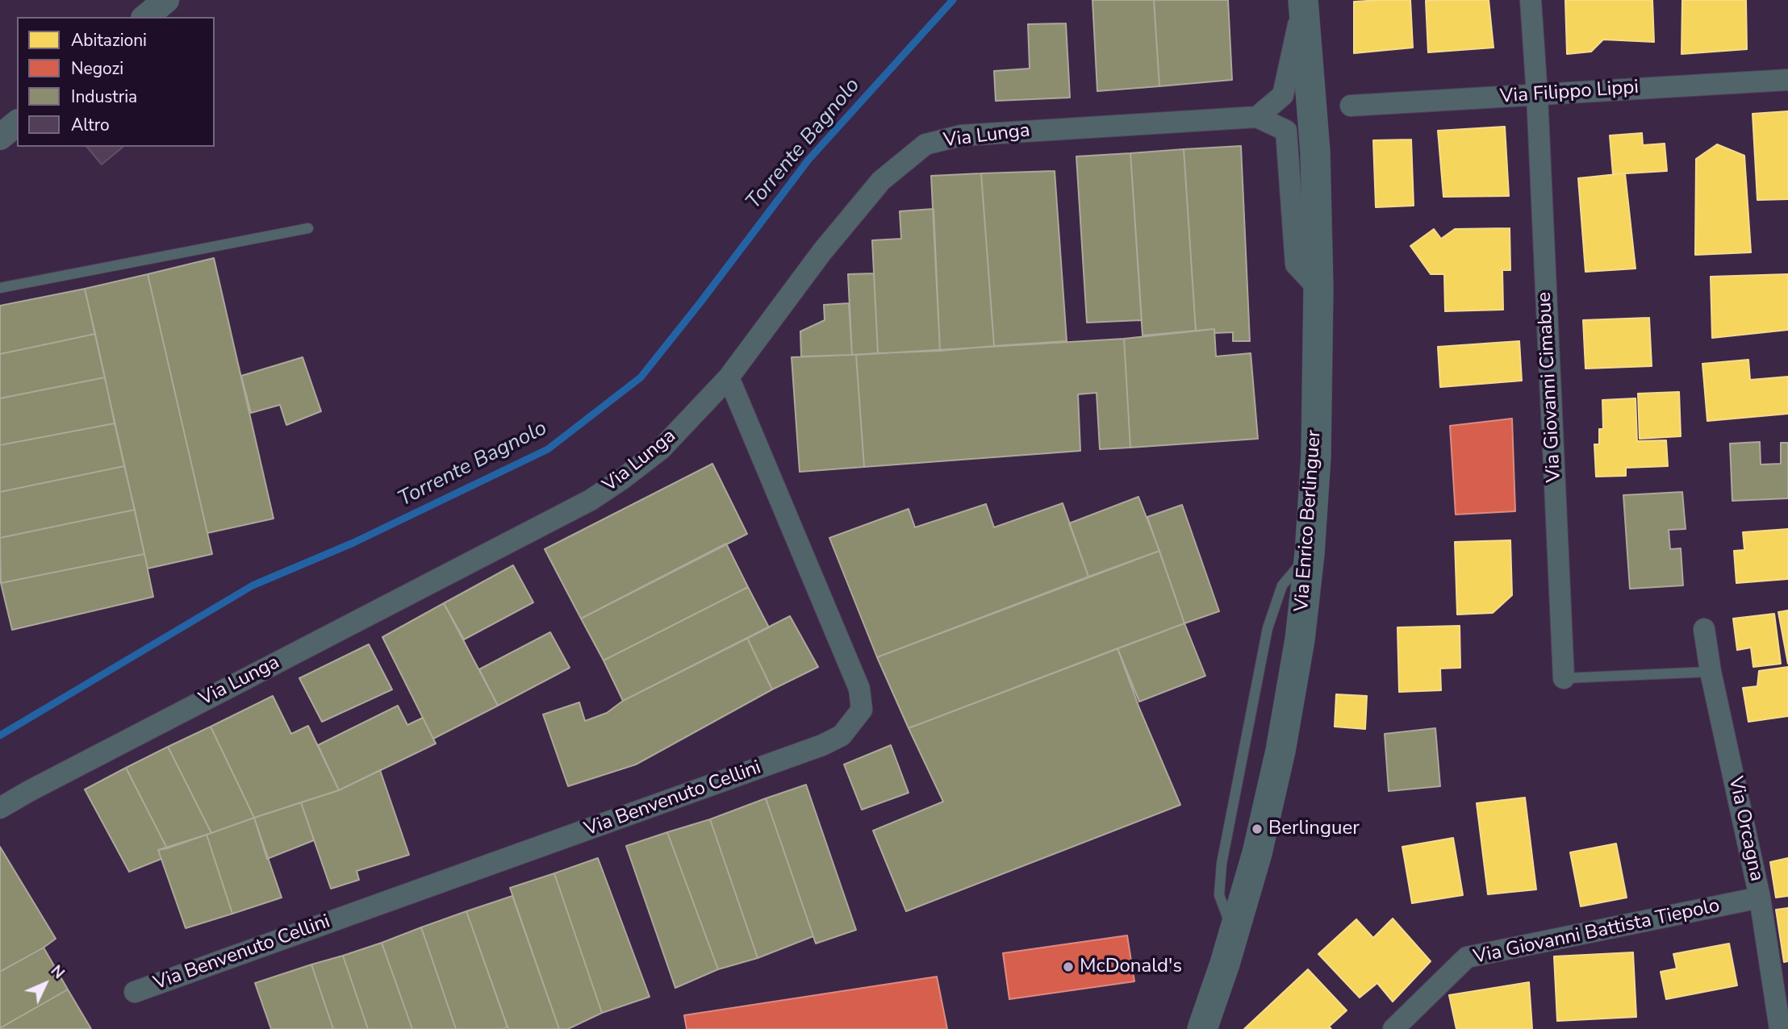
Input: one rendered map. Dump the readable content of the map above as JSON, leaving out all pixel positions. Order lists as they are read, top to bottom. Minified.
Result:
{"streets":{"main road":["Via Enrico Berlinguer"],"street":["Via Filippo Lippi","Via Lunga","Via Giovanni Cimabue","Via Benvenuto Cellini","Via Orcagna","Via Giovanni Battista Tiepolo"]},"crossings":[["Via Filippo Lippi","Via Giovanni Cimabue"],["Via Lunga","Via Benvenuto Cellini"],["Via Orcagna","Via Giovanni Battista Tiepolo"]],"water":["Torrente Bagnolo"],"places":["Berlinguer","McDonald's"],"legend":["Abitazioni","Negozi","Industria","Altro"],"north":"top right"}
